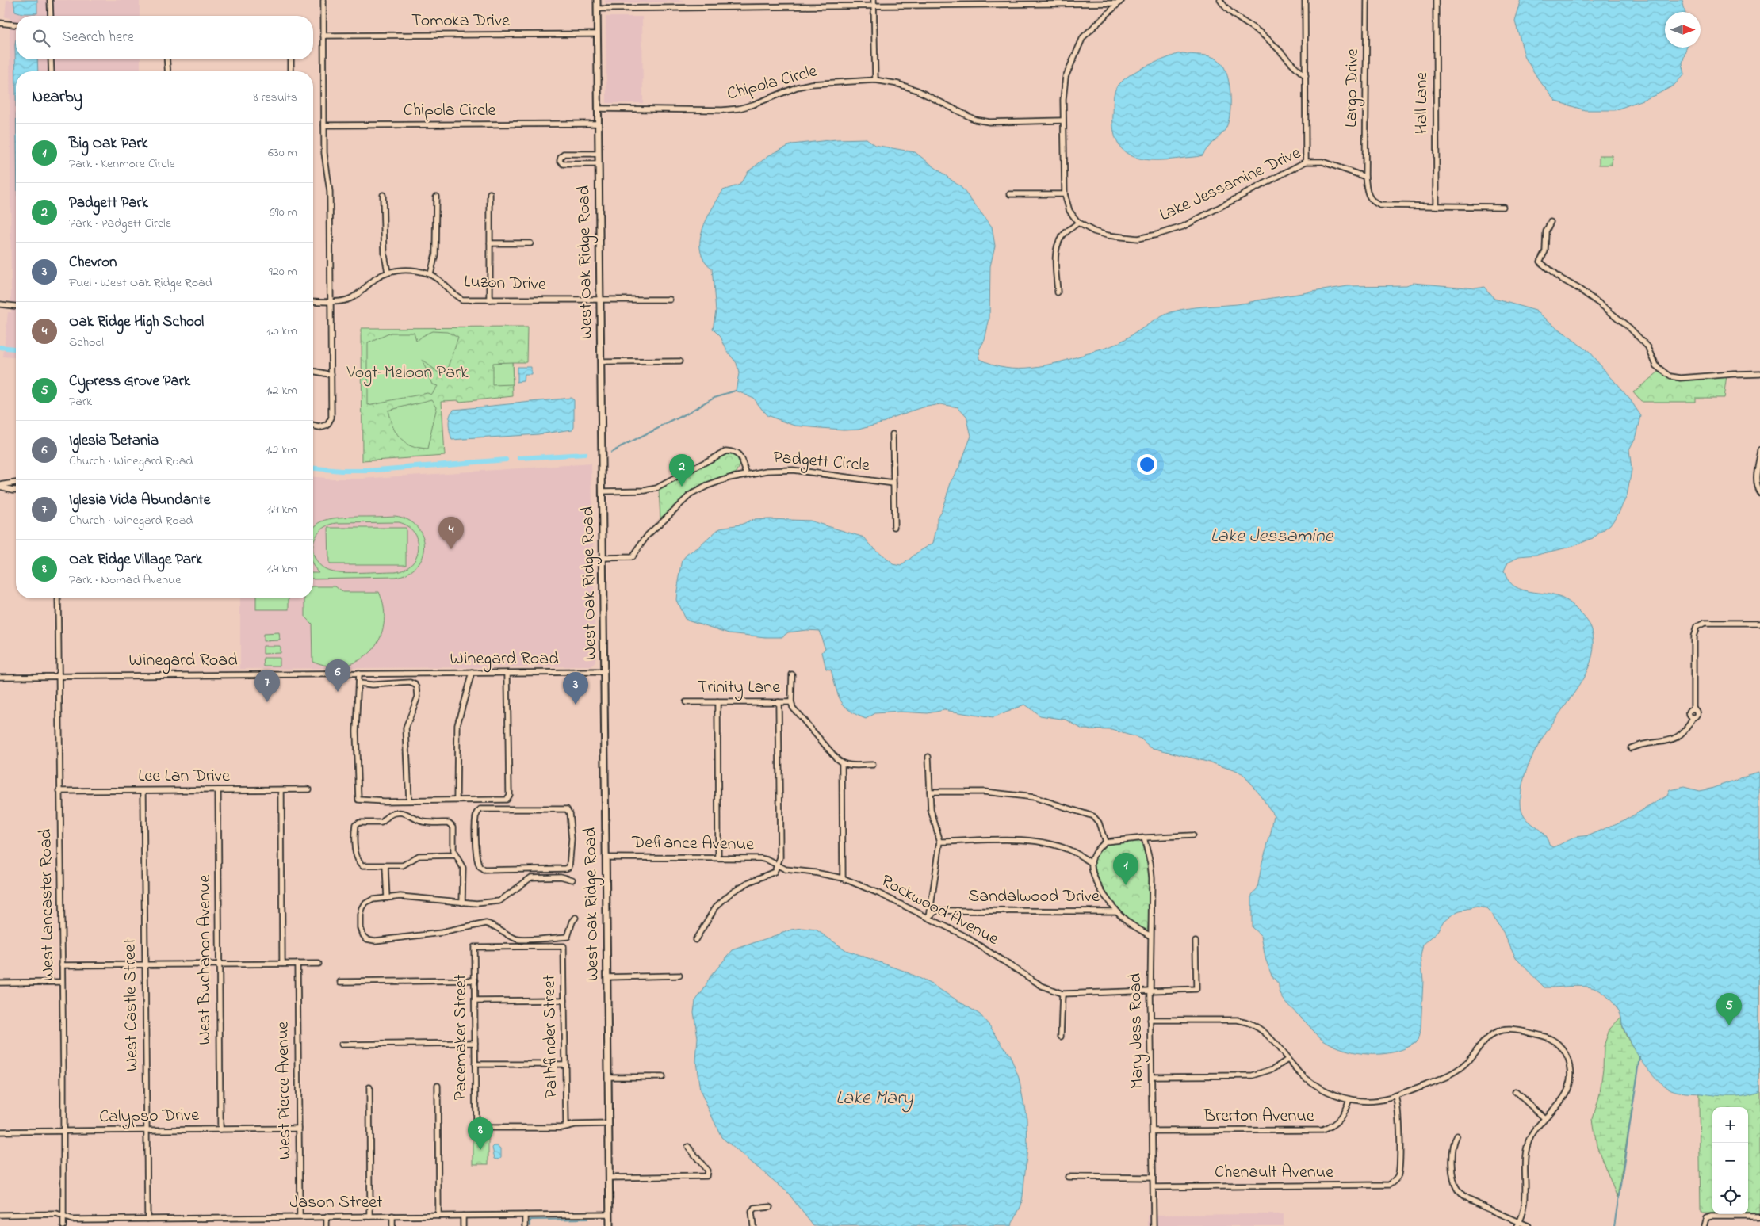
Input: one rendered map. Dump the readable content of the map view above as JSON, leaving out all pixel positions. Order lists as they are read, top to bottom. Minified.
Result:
{"streets":{"main road":["West Oak Ridge Road"],"street":["Tomoka Drive","Chipola Circle","Largo Drive","Hall Lane","Lake Jessamine Drive","Luzon Drive","Padgett Circle","Winegard Road","Trinity Lane","Lee Lan Drive","Defiance Avenue","Sandalwood Drive","West Lancaster Road","Rockwood Avenue","West Buchanon Avenue","West Castle Street","Mary Jess Road","Pathfinder Street","Pacemaker Street","West Pierce Avenue","Calypso Drive","Brerton Avenue","Chenault Avenue","Jason Street"]},"crossings":[["Tomoka Drive","West Oak Ridge Road"],["Chipola Circle","West Oak Ridge Road"],["Largo Drive","Lake Jessamine Drive"],["West Oak Ridge Road","Luzon Drive"],["West Oak Ridge Road","Padgett Circle"],["West Oak Ridge Road","Winegard Road"],["West Oak Ridge Road","Defiance Avenue"],["West Oak Ridge Road","Jason Street"],["Winegard Road","West Lancaster Road"],["Lee Lan Drive","West Lancaster Road"],["Lee Lan Drive","West Buchanon Avenue"],["Lee Lan Drive","West Castle Street"],["Defiance Avenue","Rockwood Avenue"],["Sandalwood Drive","Rockwood Avenue"],["West Lancaster Road","Calypso Drive"],["West Lancaster Road","Jason Street"],["Rockwood Avenue","Mary Jess Road"],["West Buchanon Avenue","Calypso Drive"],["West Castle Street","Calypso Drive"],["West Castle Street","Jason Street"],["Mary Jess Road","Brerton Avenue"],["Mary Jess Road","Chenault Avenue"],["Pathfinder Street","Pacemaker Street"],["West Pierce Avenue","Calypso Drive"],["West Pierce Avenue","Jason Street"]],"water":["Lake Jessamine","Lake Mary"],"parks":["Vogt-Meloon Park"],"north":"right","page":{"search":"Search here","heading":["Nearby","8 results"],"list":[{"mark":"1","name":"Big Oak Park","note":"Park · Kenmore Circle","value":"630 m"},{"mark":"2","name":"Padgett Park","note":"Park · Padgett Circle","value":"690 m"},{"mark":"3","name":"Chevron","note":"Fuel · West Oak Ridge Road","value":"920 m"},{"mark":"4","name":"Oak Ridge High School","note":"School","value":"1.0 km"},{"mark":"5","name":"Cypress Grove Park","note":"Park","value":"1.2 km"},{"mark":"6","name":"Iglesia Betania","note":"Church · Winegard Road","value":"1.2 km"},{"mark":"7","name":"Iglesia Vida Abundante","note":"Church · Winegard Road","value":"1.4 km"},{"mark":"8","name":"Oak Ridge Village Park","note":"Park · Nomad Avenue","value":"1.4 km"}],"pins":["2","4","6","7","3","1","5","8"],"map_buttons":["+","−"]}}
